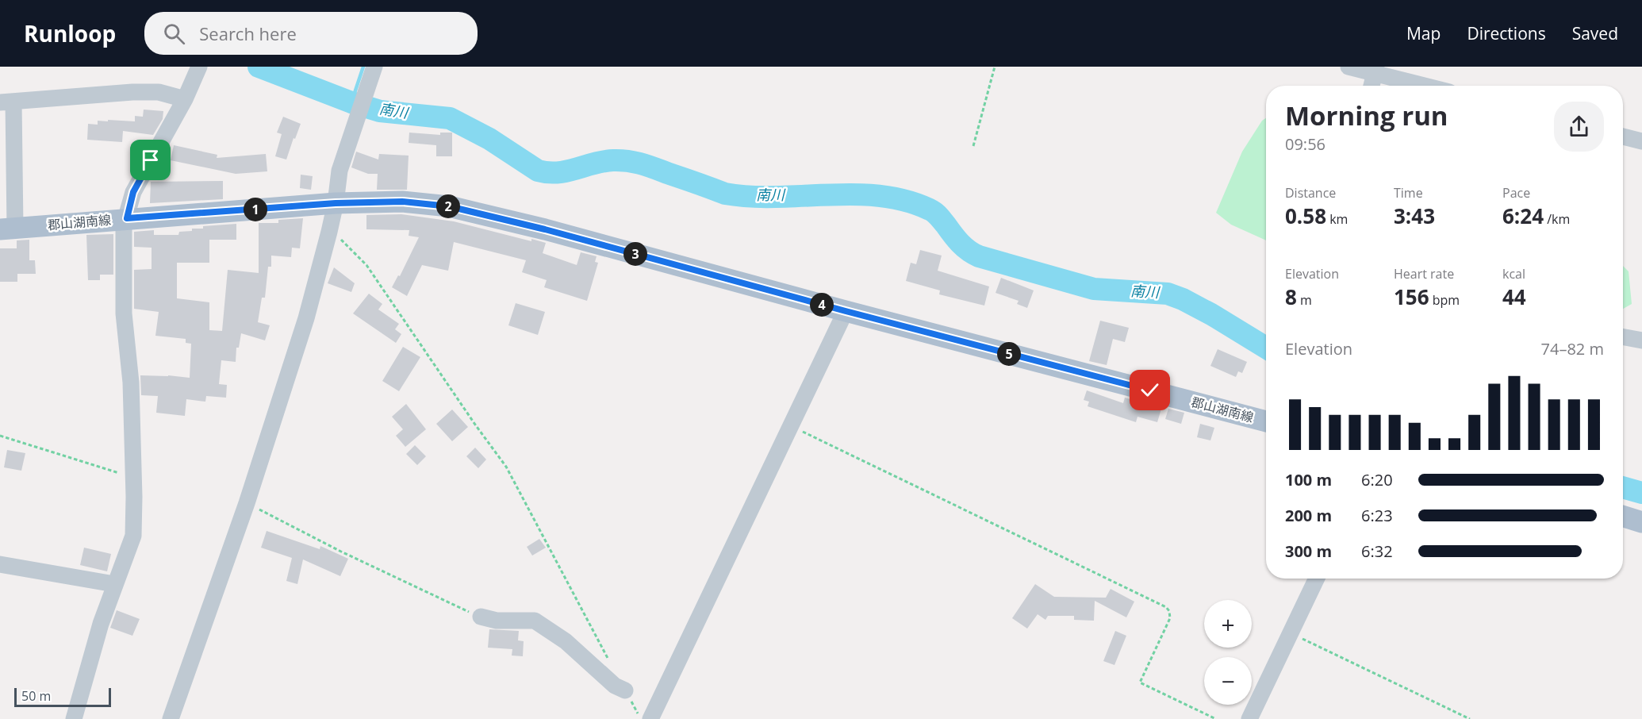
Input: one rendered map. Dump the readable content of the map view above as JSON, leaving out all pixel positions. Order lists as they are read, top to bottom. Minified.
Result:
{"streets":{"main road":["郡山湖南線"]},"water":["南川"],"scale_bar":"50 m","page":{"header":"Runloop","search":"Search here","nav":["Map","Directions","Saved"],"heading":["Morning run","09:56"],"stats":[["Distance","0.58 km"],["Time","3:43"],["Pace","6:24 /km"],["Elevation","8 m"],["Heart rate","156 bpm"],["kcal","44"]],"pins":["2","1","3","4","5"],"chart":["Elevation","74–82 m"],"list":[{"name":"100 m","note":"6:20"},{"name":"200 m","note":"6:23"},{"name":"300 m","note":"6:32"}],"map_buttons":["+","−"],"scale":"50 m"}}
